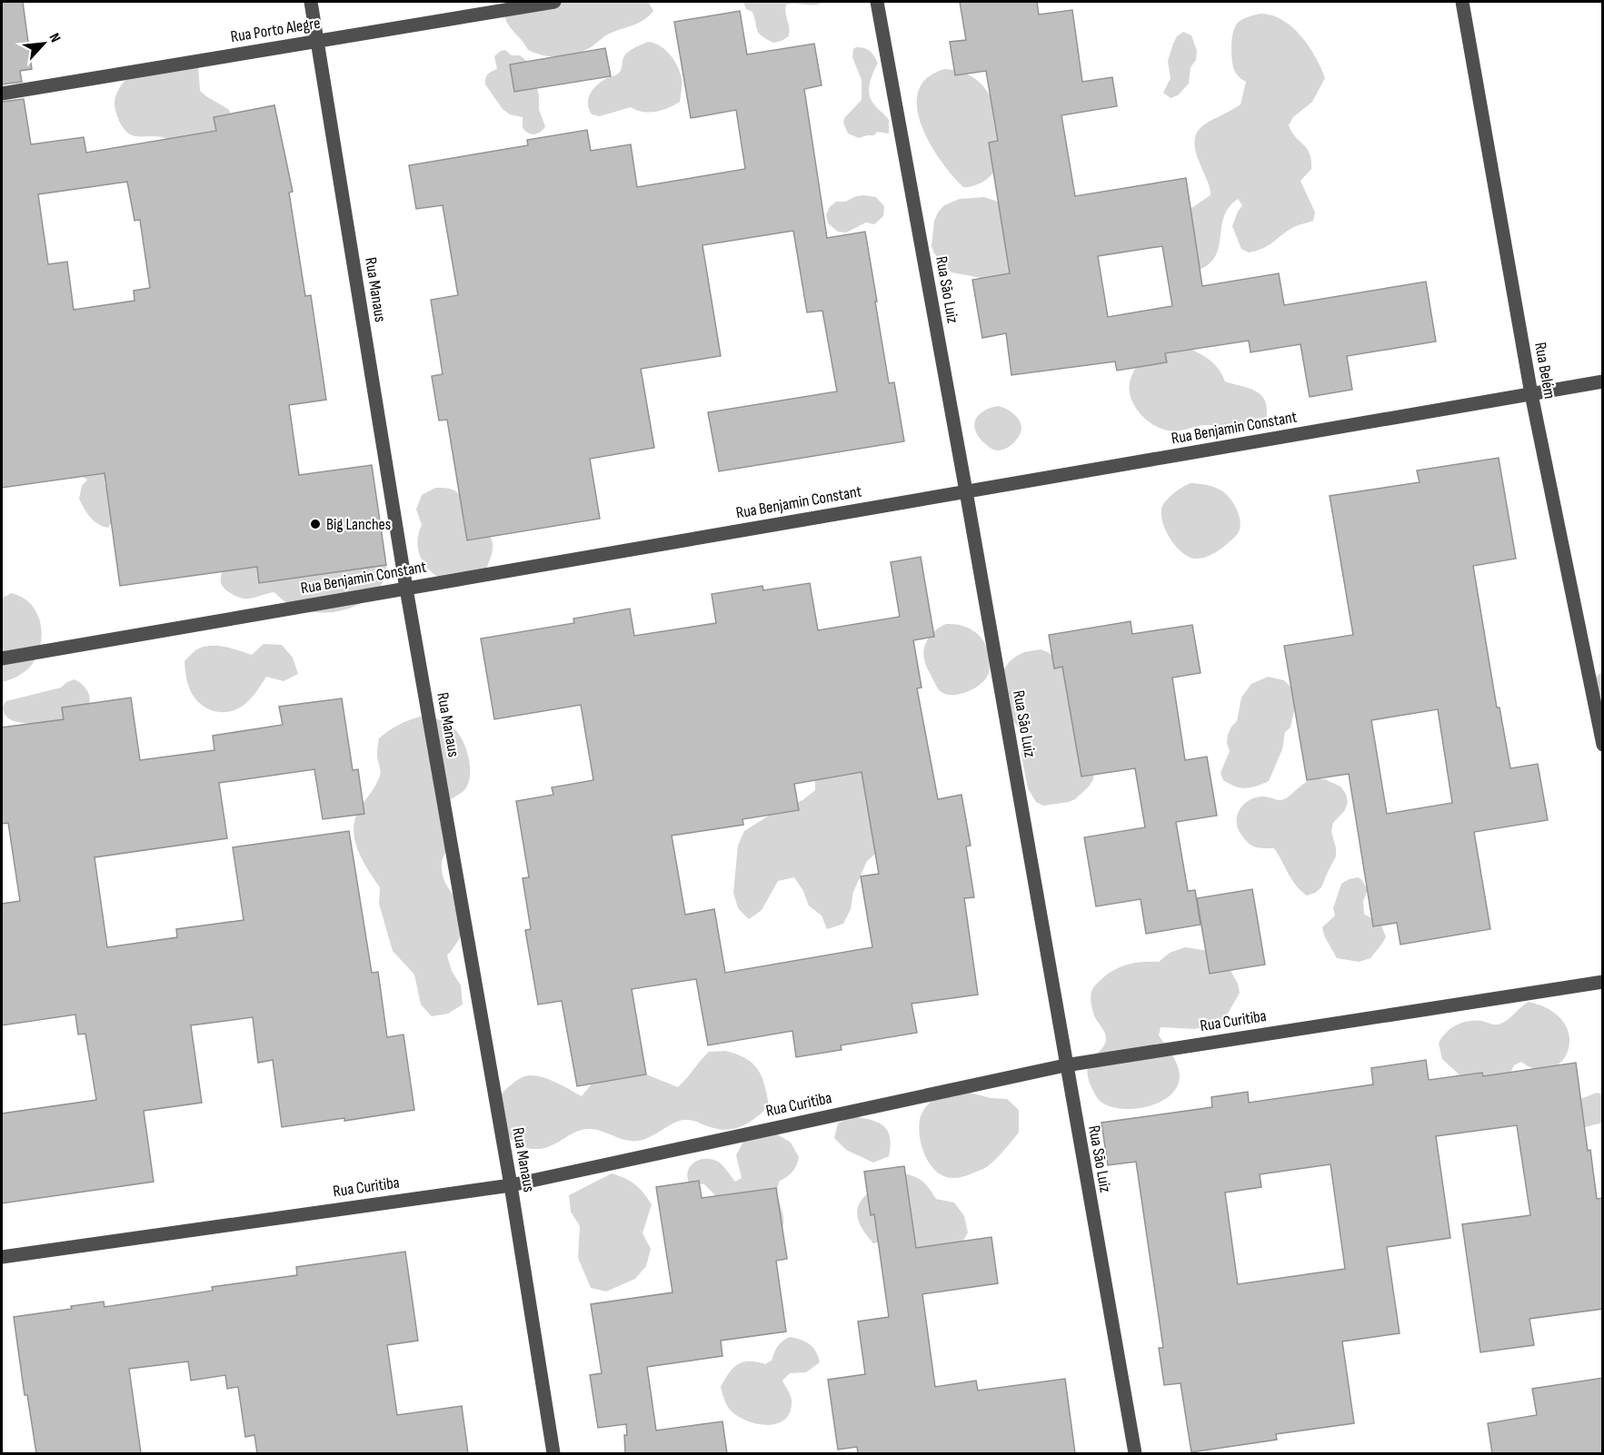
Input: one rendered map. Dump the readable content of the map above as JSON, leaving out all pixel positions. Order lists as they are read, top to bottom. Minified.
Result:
{"streets":{"street":["Rua Porto Alegre","Rua Manaus","Rua São Luiz","Rua Belém","Rua Benjamin Constant","Rua Curitiba"]},"crossings":[["Rua Porto Alegre","Rua Manaus"],["Rua Manaus","Rua Benjamin Constant"],["Rua Manaus","Rua Curitiba"],["Rua São Luiz","Rua Benjamin Constant"],["Rua São Luiz","Rua Curitiba"],["Rua Belém","Rua Benjamin Constant"]],"places":["Big Lanches"],"north":"top right"}
